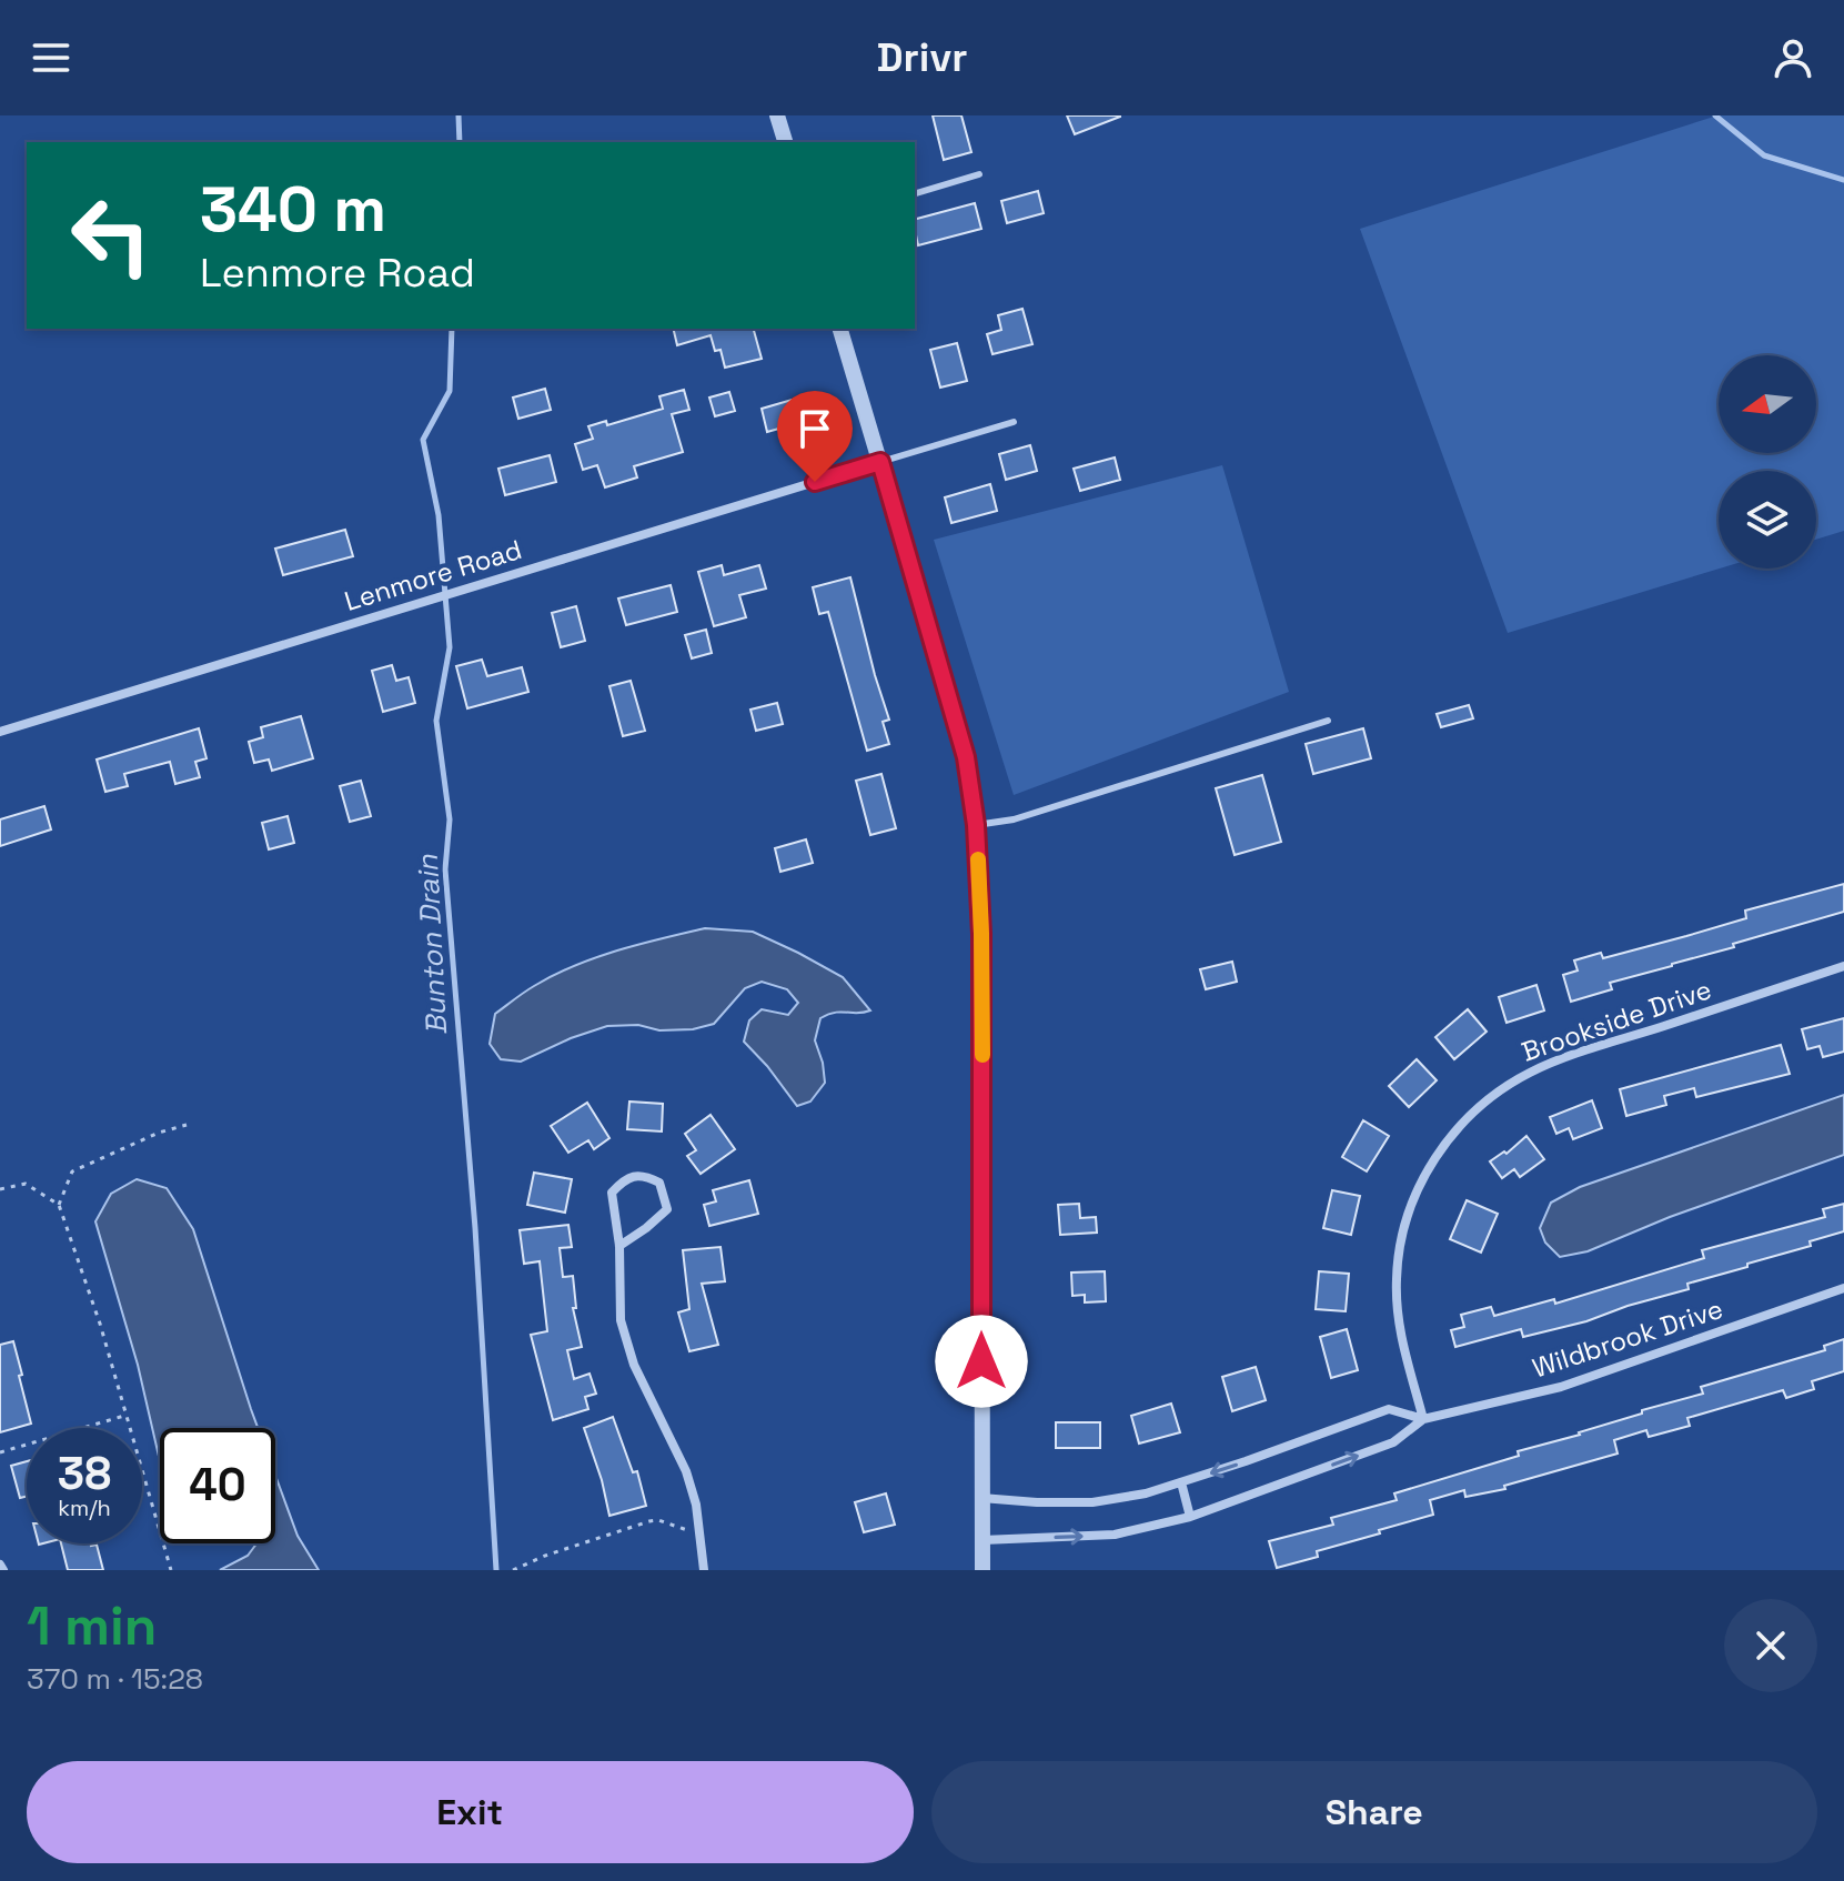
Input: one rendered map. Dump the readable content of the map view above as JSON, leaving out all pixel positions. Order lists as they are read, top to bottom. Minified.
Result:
{"streets":{"street":["Lenmore Road","Brookside Drive","Wildbrook Drive"]},"crossings":[["Brookside Drive","Wildbrook Drive"]],"water":["Bunton Drain"],"north":"left","page":{"header":"Drivr","turn":["340 m","Lenmore Road"],"speed":"38 km/h","limit":"40","heading":["1 min","370 m · 15:28"],"buttons":["Exit","Share"]}}
